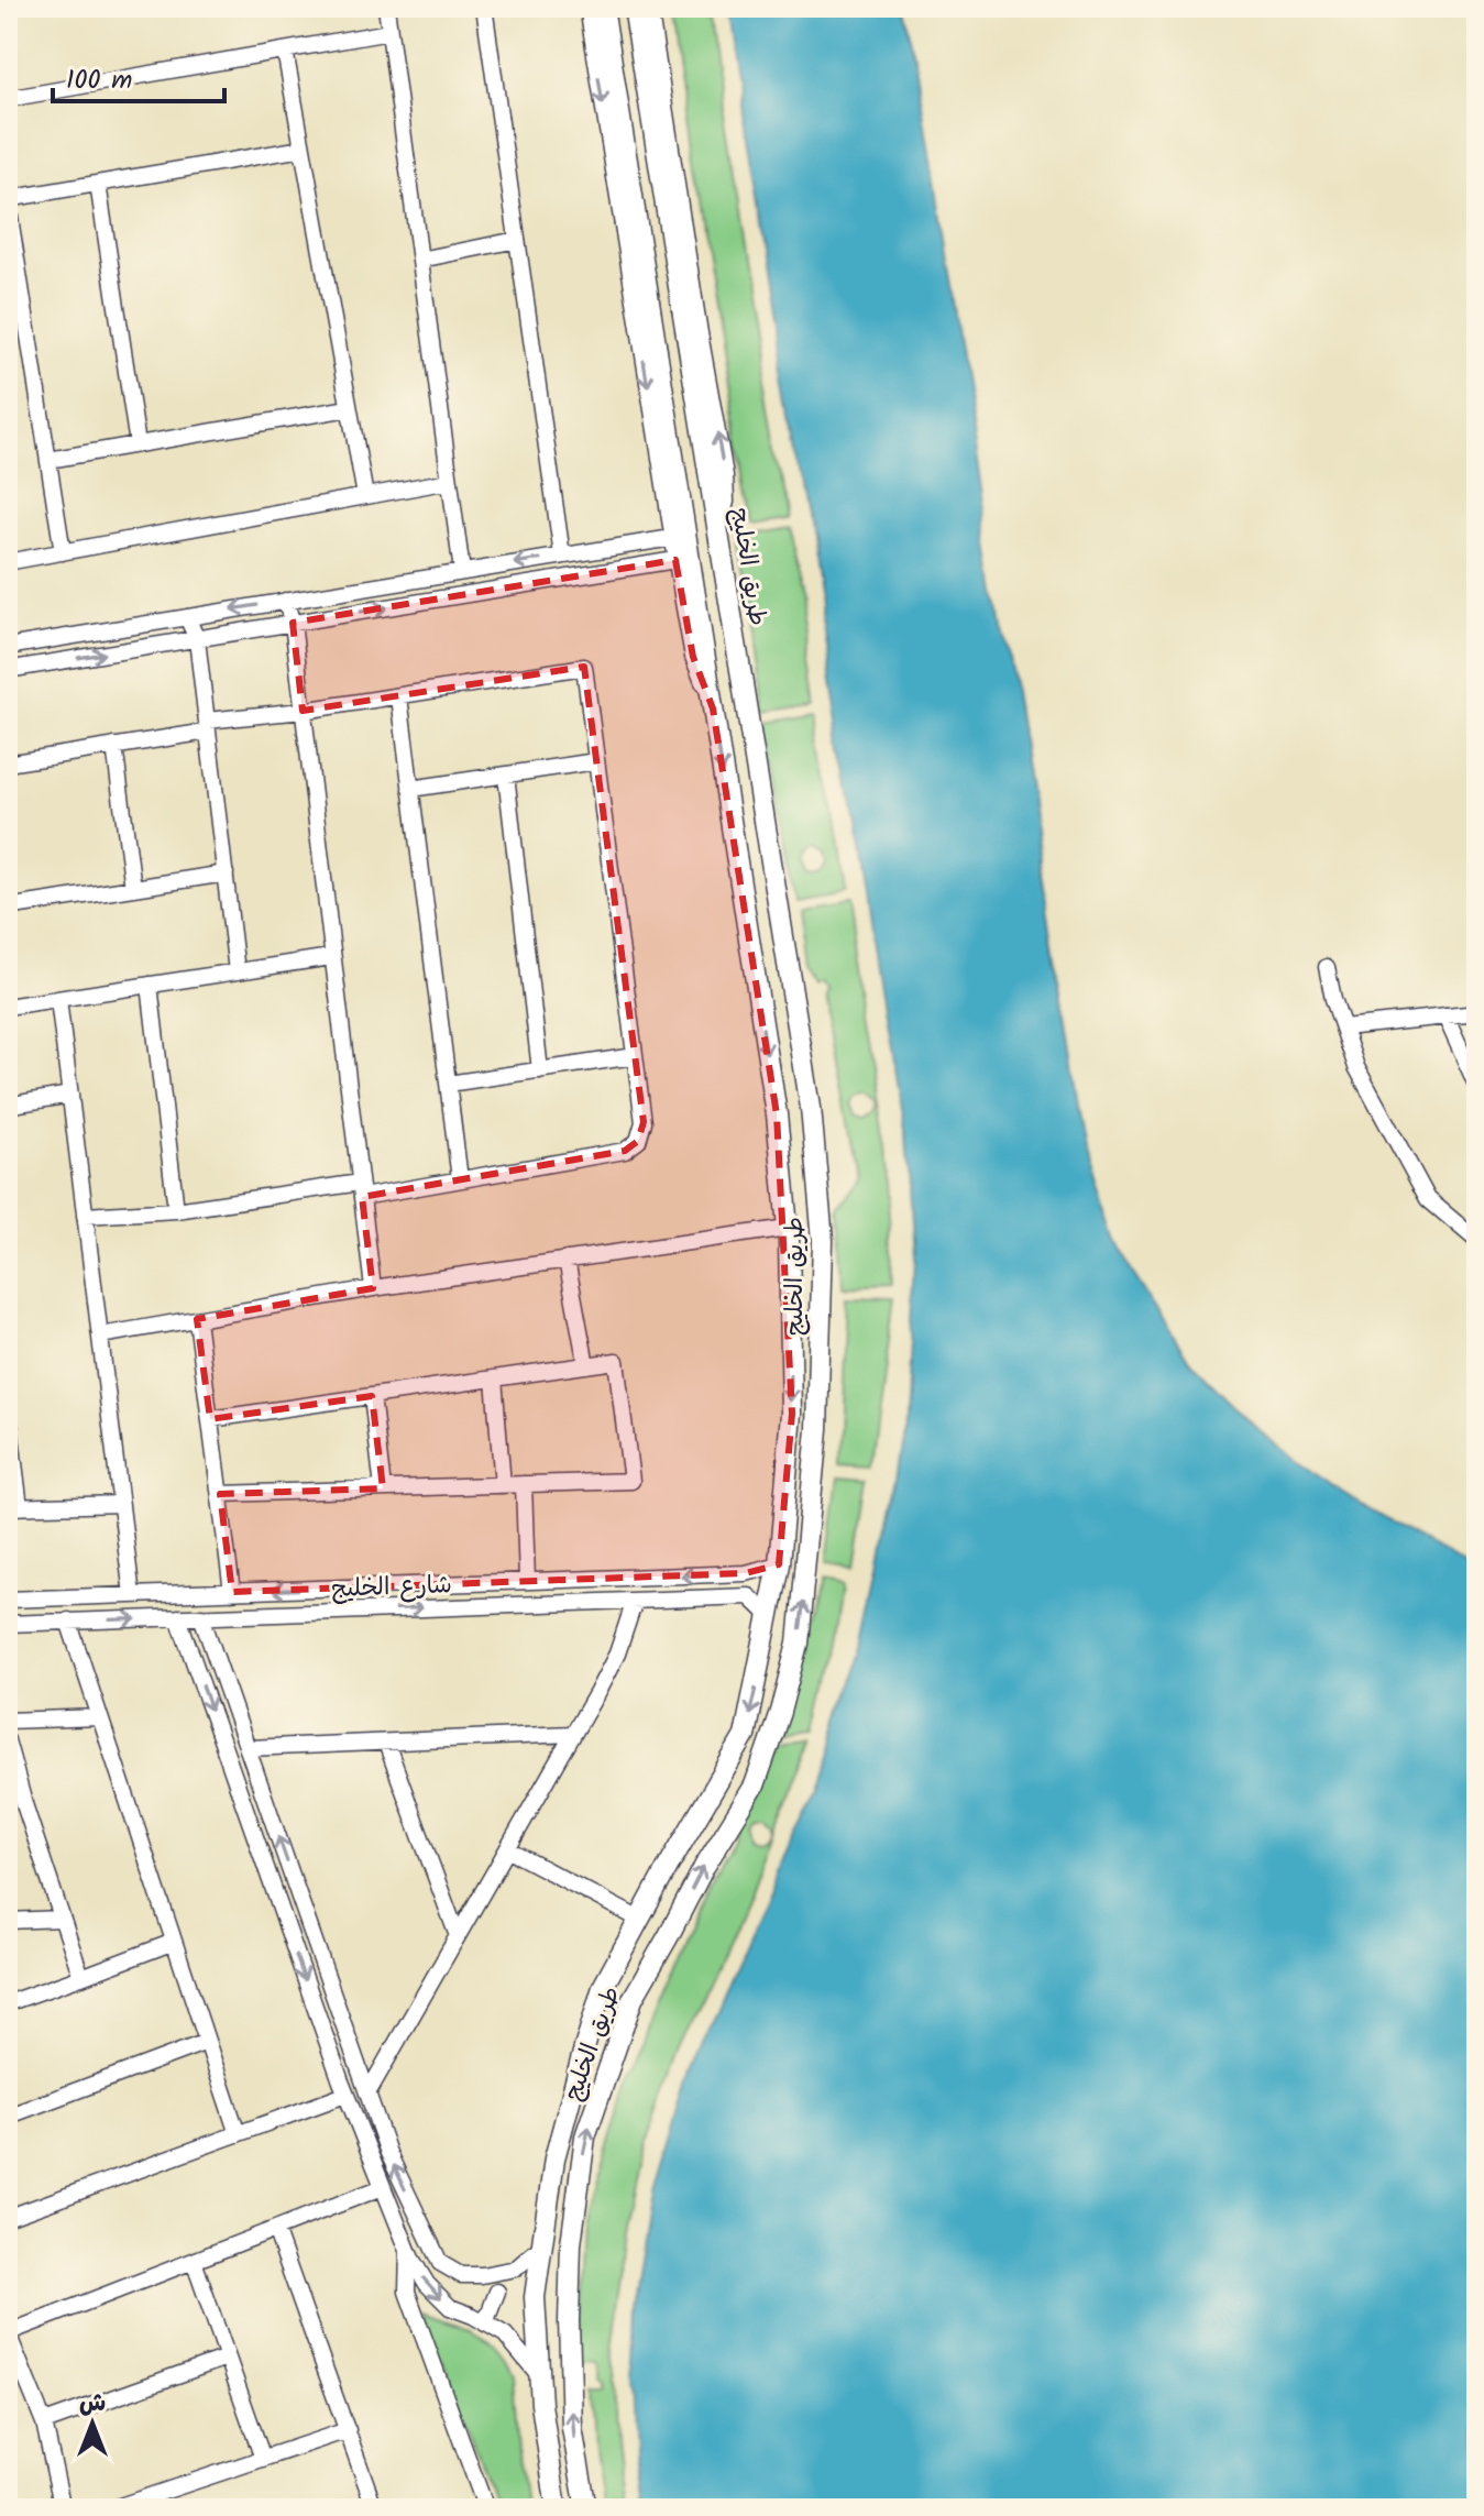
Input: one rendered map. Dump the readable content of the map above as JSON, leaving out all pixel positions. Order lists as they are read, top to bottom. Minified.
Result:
{"streets":{"main road":["طريق الخليج"],"street":["شارع الخليج"]},"crossings":[["طريق الخليج","شارع الخليج"]],"scale_bar":"100 m","north":"top"}
